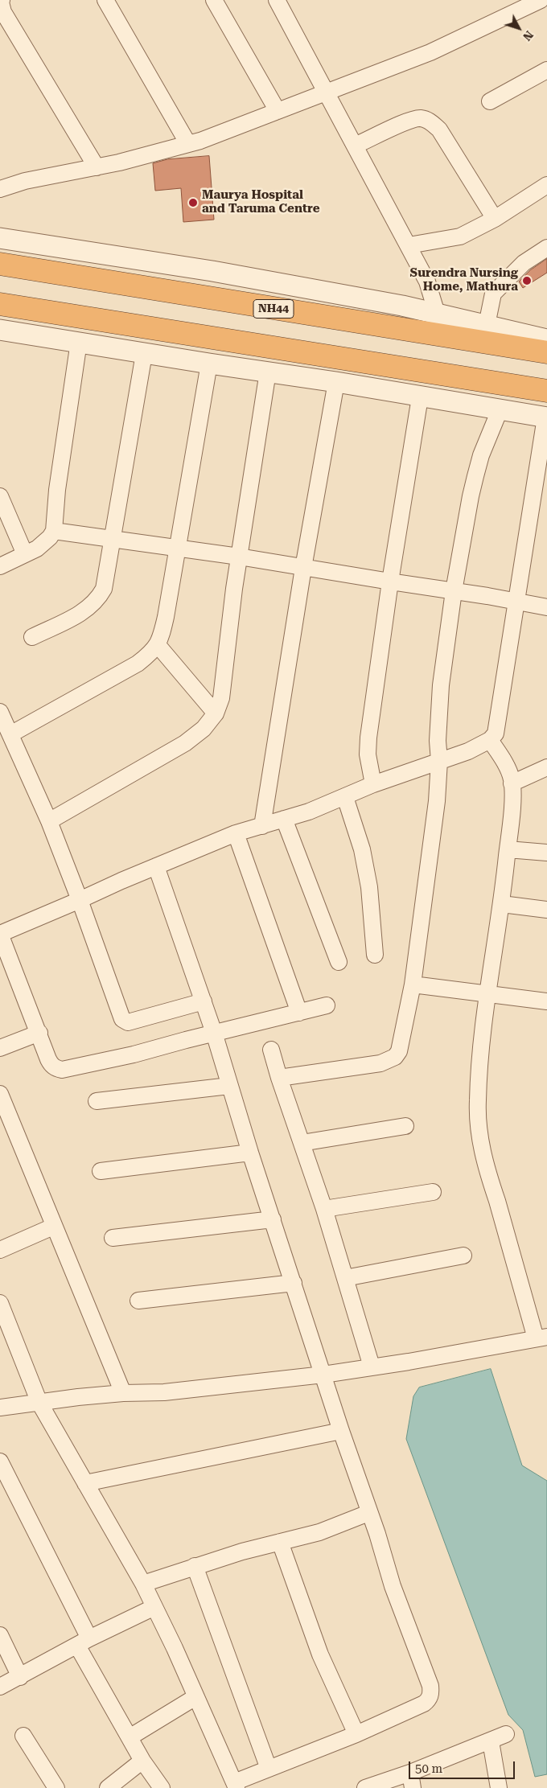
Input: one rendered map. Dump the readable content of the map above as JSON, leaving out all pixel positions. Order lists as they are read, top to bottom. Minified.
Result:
{"streets":{"highway":["NH44"]},"places":["Maurya Hospital and Taruma Centre","Surendra Nursing Home, Mathura"],"scale_bar":"50 m","north":"bottom right"}
